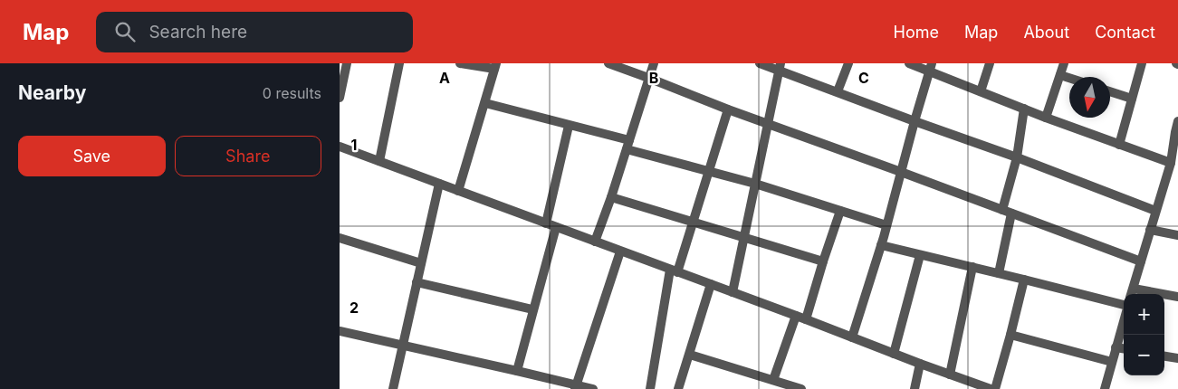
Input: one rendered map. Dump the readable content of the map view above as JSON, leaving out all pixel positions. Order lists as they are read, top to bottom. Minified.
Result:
{"north":"bottom","page":{"header":"Map","search":"Search here","nav":["Home","Map","About","Contact"],"heading":["Nearby","0 results"],"buttons":["Save","Share"],"map_buttons":["+","−"]},"grid":{"columns":["A","B","C"],"rows":["1","2"]}}
